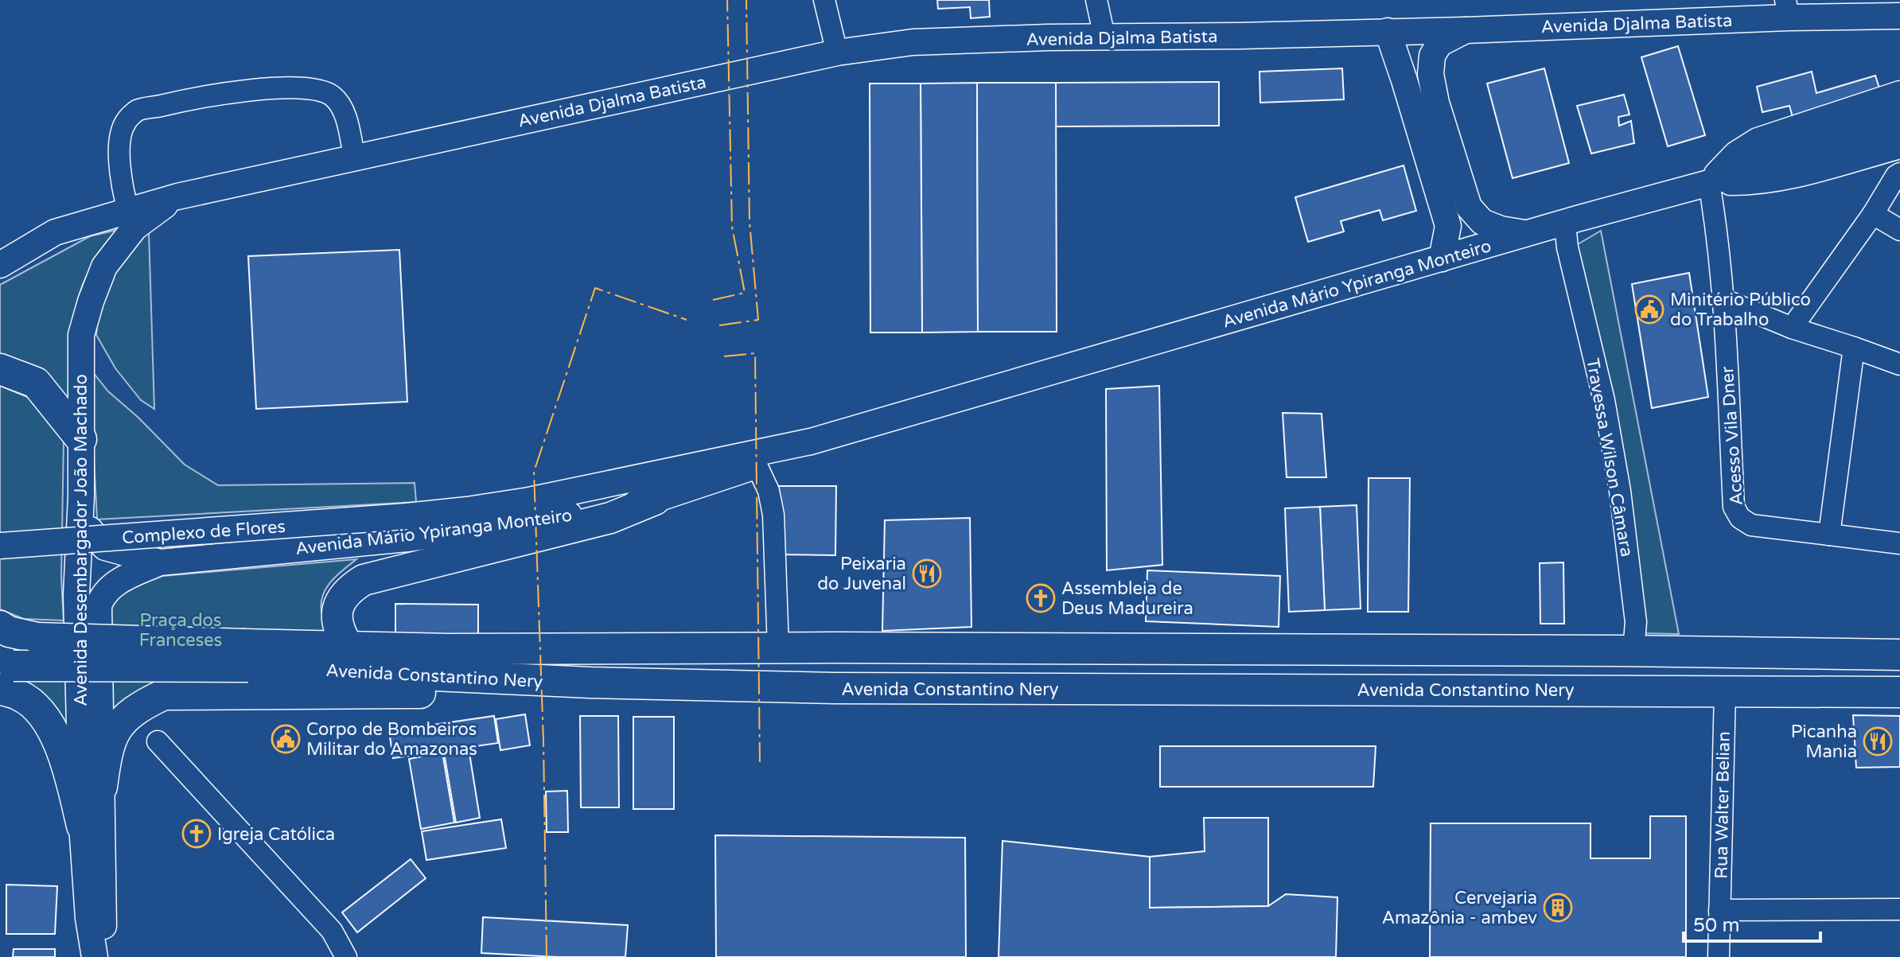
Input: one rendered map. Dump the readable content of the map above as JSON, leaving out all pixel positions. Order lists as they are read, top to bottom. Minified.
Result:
{"streets":{"highway":["Avenida Constantino Nery"],"main road":["Avenida Djalma Batista","Avenida Mário Ypiranga Monteiro","Complexo de Flores","Avenida Desembargador João Machado"],"street":["Acesso Vila Dner","Travessa Wilson Câmara","Rua Walter Belian"]},"crossings":[["Avenida Djalma Batista","Avenida Desembargador João Machado"],["Avenida Mário Ypiranga Monteiro","Acesso Vila Dner"],["Avenida Mário Ypiranga Monteiro","Travessa Wilson Câmara"],["Avenida Mário Ypiranga Monteiro","Complexo de Flores"],["Avenida Mário Ypiranga Monteiro","Avenida Desembargador João Machado"],["Travessa Wilson Câmara","Avenida Constantino Nery"],["Avenida Constantino Nery","Rua Walter Belian"]],"parks":["Praça dos Franceses"],"places":{"public building":["Minitério Público do Trabalho","Corpo de Bombeiros Militar do Amazonas"],"restaurant":["Peixaria do Juvenal","Picanha Mania"],"church":["Assembleia de Deus Madureira","Igreja Católica"],"building":["Cervejaria Amazônia - ambev"]},"scale_bar":"50 m"}
